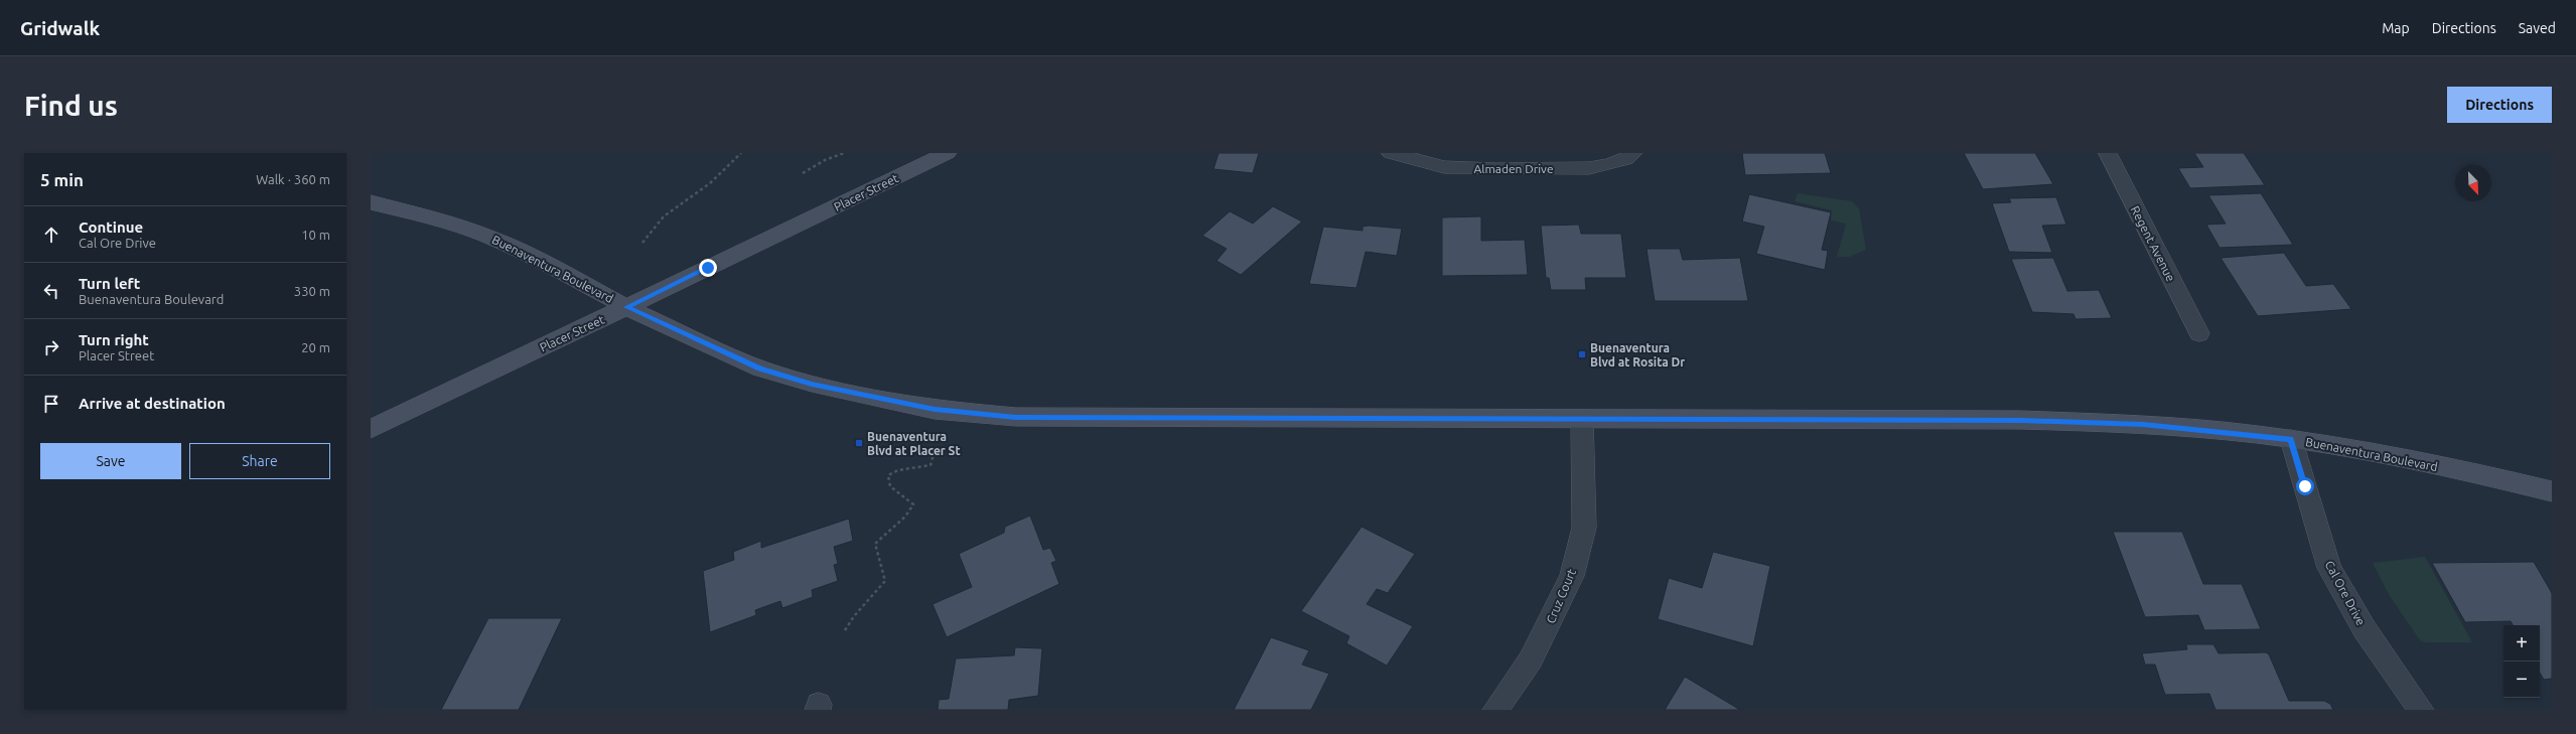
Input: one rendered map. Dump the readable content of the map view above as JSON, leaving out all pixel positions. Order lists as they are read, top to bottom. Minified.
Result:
{"streets":{"main road":["Placer Street","Buenaventura Boulevard"],"street":["Almaden Drive","Regent Avenue","Cal Ore Drive","Cruz Court"]},"crossings":[["Placer Street","Buenaventura Boulevard"],["Buenaventura Boulevard","Cal Ore Drive"],["Buenaventura Boulevard","Cruz Court"]],"places":{"transit":["Buenaventura Blvd at Rosita Dr","Buenaventura Blvd at Placer St"]},"north":"bottom right","page":{"header":"Gridwalk","nav":["Map","Directions","Saved"],"buttons":["Directions",["Save","Share"]],"title":"Find us","heading":["5 min","Walk · 360 m"],"list":[["Continue","Cal Ore Drive","10 m"],["Turn left","Buenaventura Boulevard","330 m"],["Turn right","Placer Street","20 m"],"Arrive at destination"],"map_buttons":["+","−"]}}
